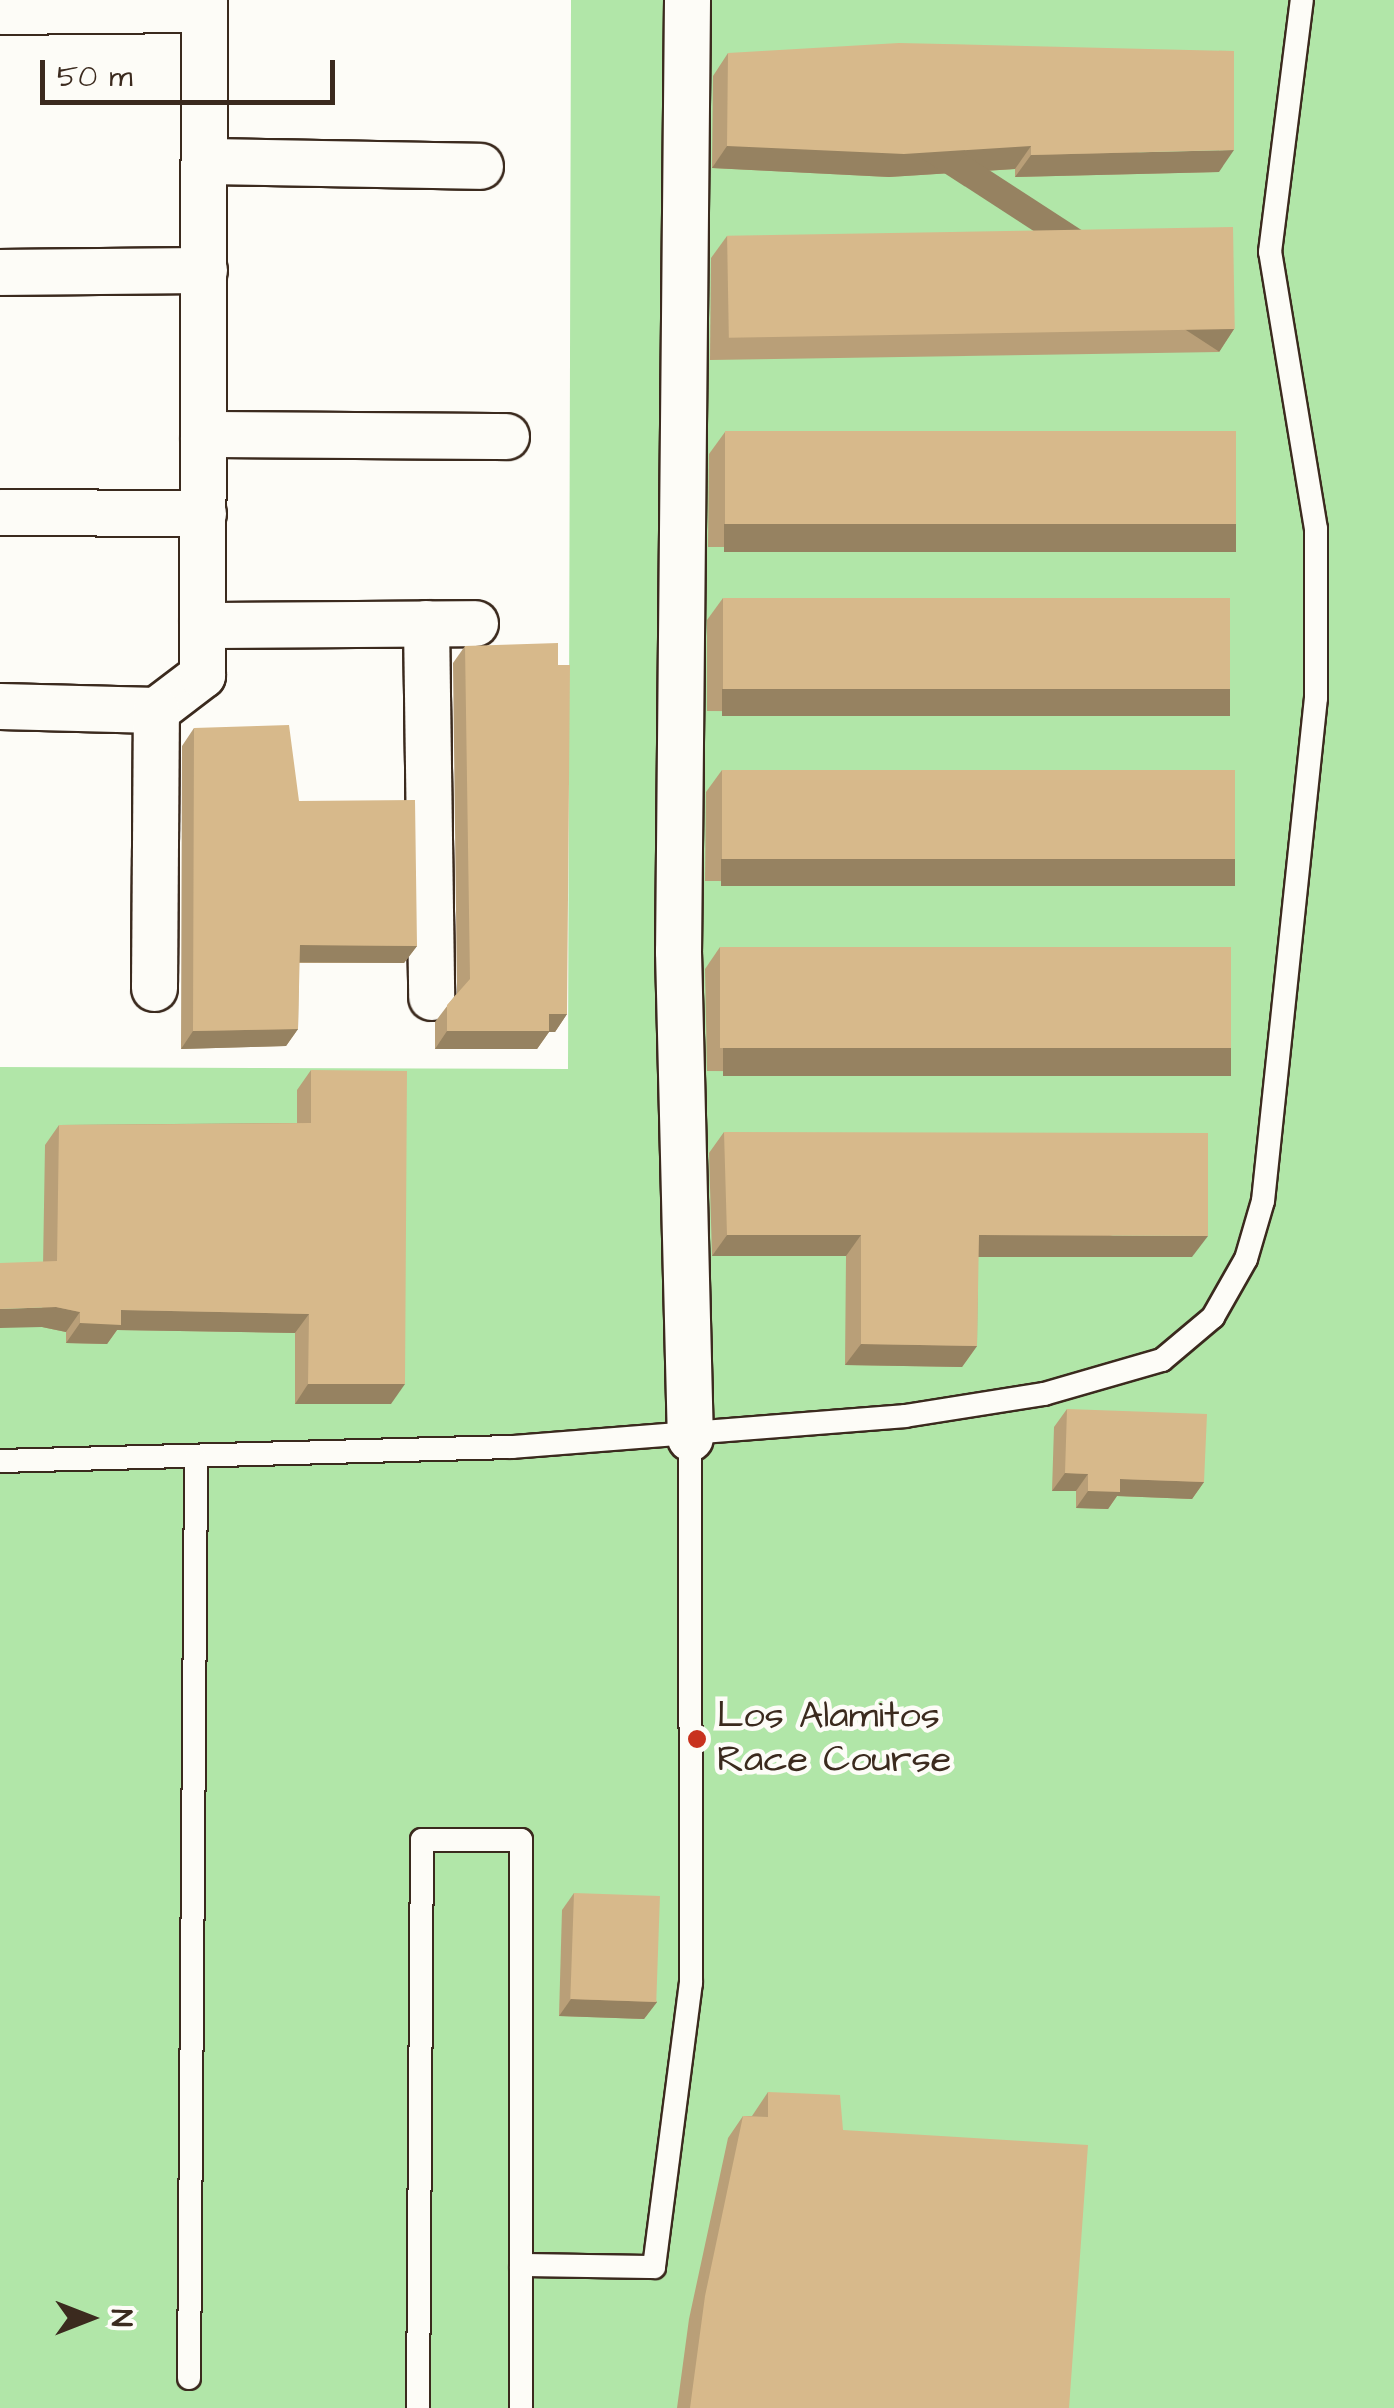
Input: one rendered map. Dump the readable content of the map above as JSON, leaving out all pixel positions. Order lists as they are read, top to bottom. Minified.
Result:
{"places":["Los Alamitos Race Course"],"scale_bar":"50 m","north":"right"}
